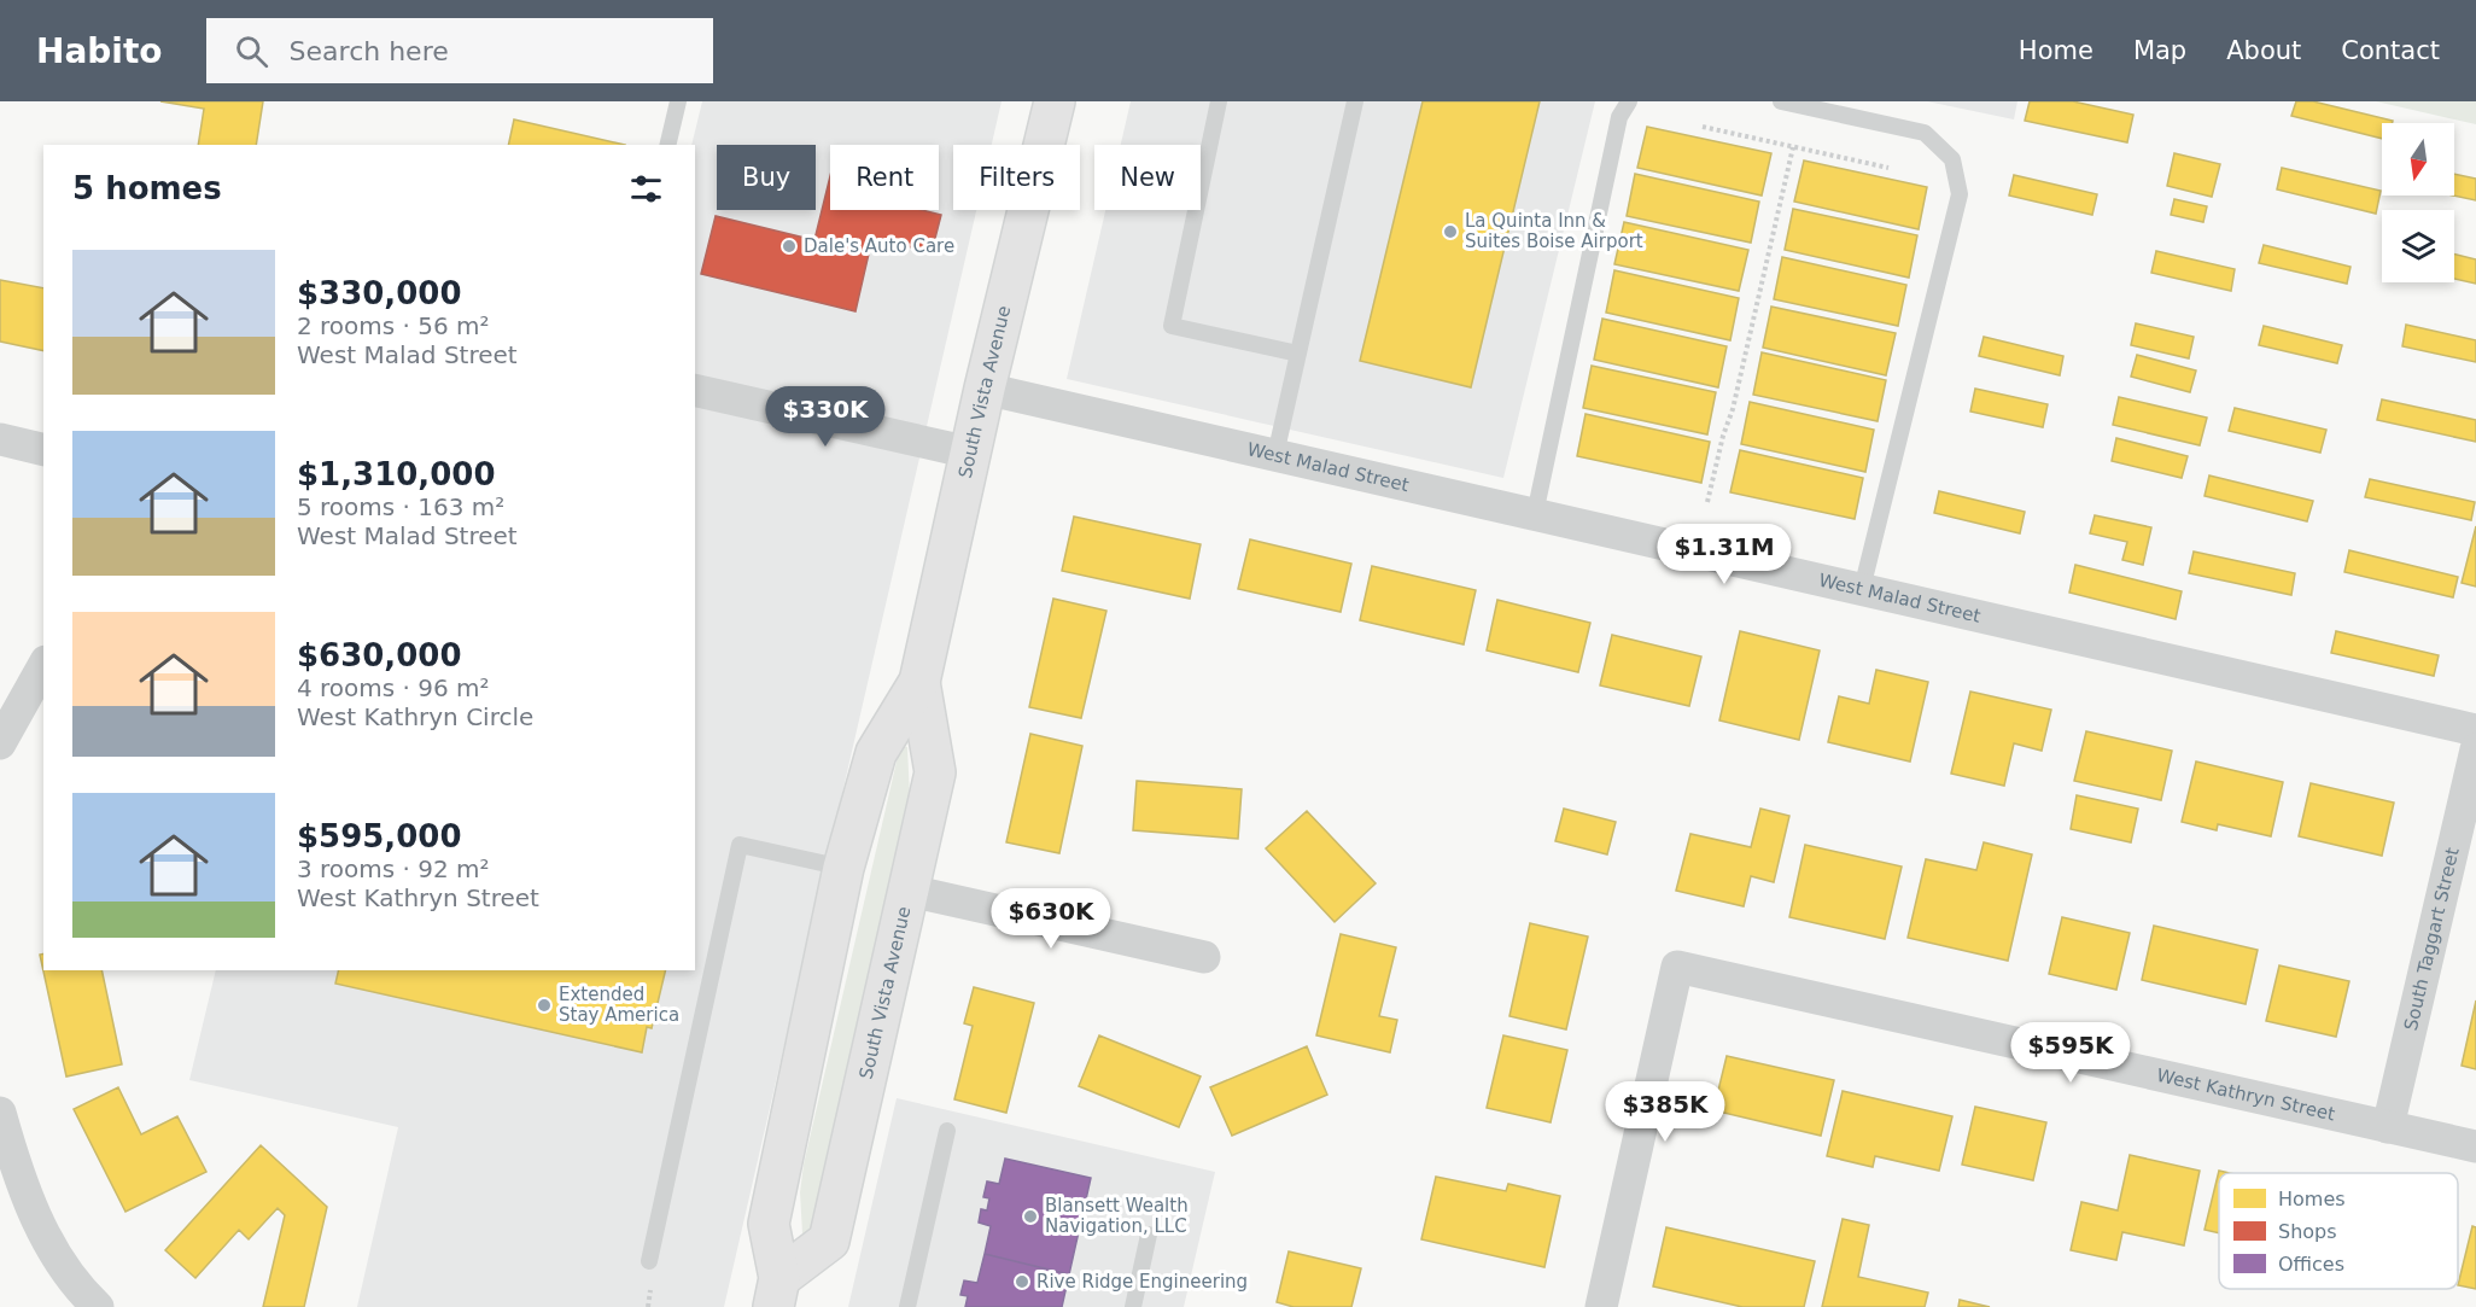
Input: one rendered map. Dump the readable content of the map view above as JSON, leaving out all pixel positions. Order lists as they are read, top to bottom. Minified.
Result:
{"streets":{"main road":["South Vista Avenue"],"street":["West Malad Street","South Taggart Street","West Kathryn Street"]},"crossings":[["South Vista Avenue","West Malad Street"],["South Taggart Street","West Kathryn Street"]],"places":["La Quinta Inn & Suites Boise Airport","Dale's Auto Care","Extended Stay America","Blansett Wealth Navigation, LLC","Rive Ridge Engineering"],"legend":["Homes","Shops","Offices"],"north":"bottom","page":{"header":"Habito","search":"Search here","nav":["Home","Map","About","Contact"],"chip":["Buy","Rent","Filters","New"],"heading":"5 homes","list":[{"name":"$330,000","note":"2 rooms · 56 m² · West Malad Street"},{"name":"$1,310,000","note":"5 rooms · 163 m² · West Malad Street"},{"name":"$630,000","note":"4 rooms · 96 m² · West Kathryn Circle"},{"name":"$595,000","note":"3 rooms · 92 m² · West Kathryn Street"}],"price":["$330K","$1.31M","$630K","$595K","$385K"]}}
